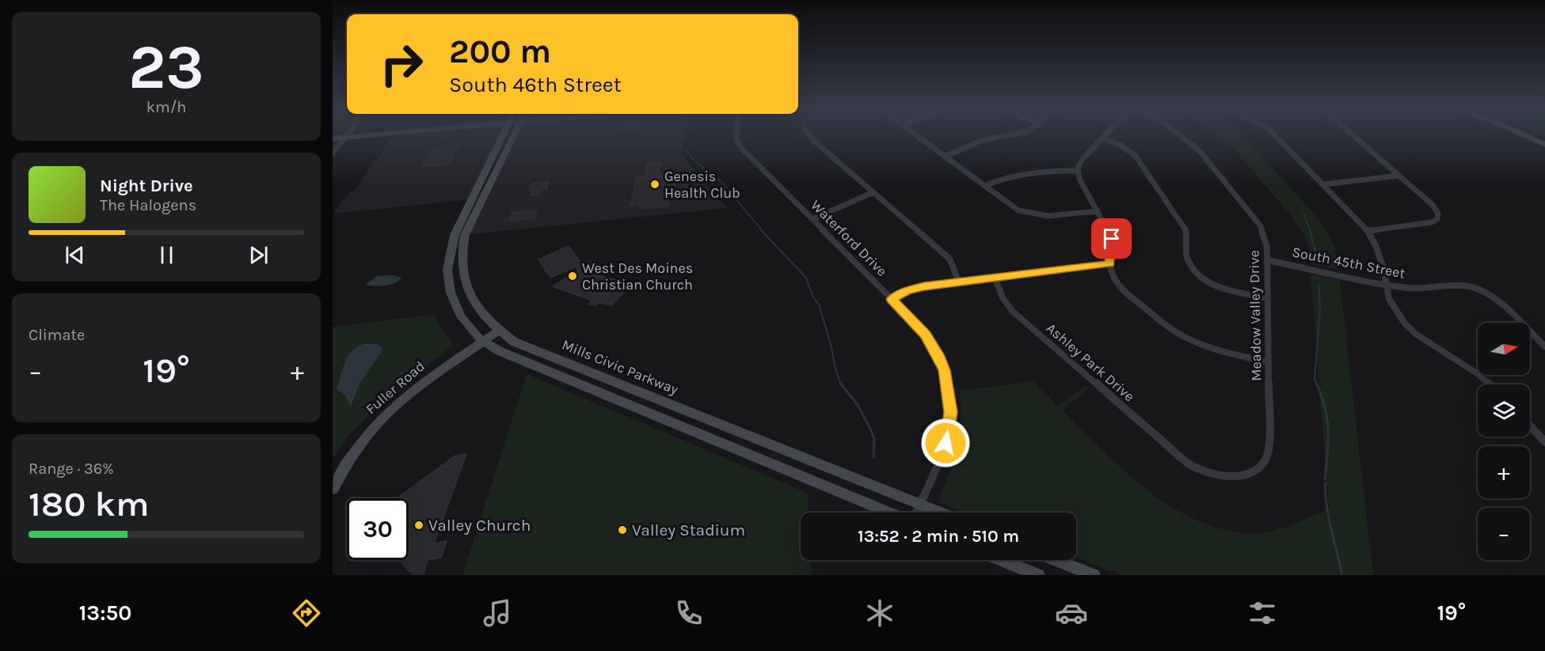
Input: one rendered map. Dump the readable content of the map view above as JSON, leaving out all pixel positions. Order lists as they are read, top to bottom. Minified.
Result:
{"streets":{"main road":["Mills Civic Parkway","Fuller Road"],"street":["Waterford Drive","South 45th Street","Meadow Valley Drive","Ashley Park Drive"]},"crossings":[["Waterford Drive","Mills Civic Parkway"],["South 45th Street","Meadow Valley Drive"],["Meadow Valley Drive","Ashley Park Drive"],["Mills Civic Parkway","Fuller Road"]],"places":["Genesis Health Club","West Des Moines Christian Church","Valley Church","Valley Stadium"],"north":"right","page":{"tile":[["23","km/h"],"Climate",["Range · 36%","180 km"]],"turn":["200 m","South 46th Street"],"song":["Night Drive","The Halogens"],"map_buttons":["+","−"],"heat":["−","19°","+"],"limit":"30","trip":"13:52 · 2 min · 510 m","tabs":["13:50","19°"]}}
